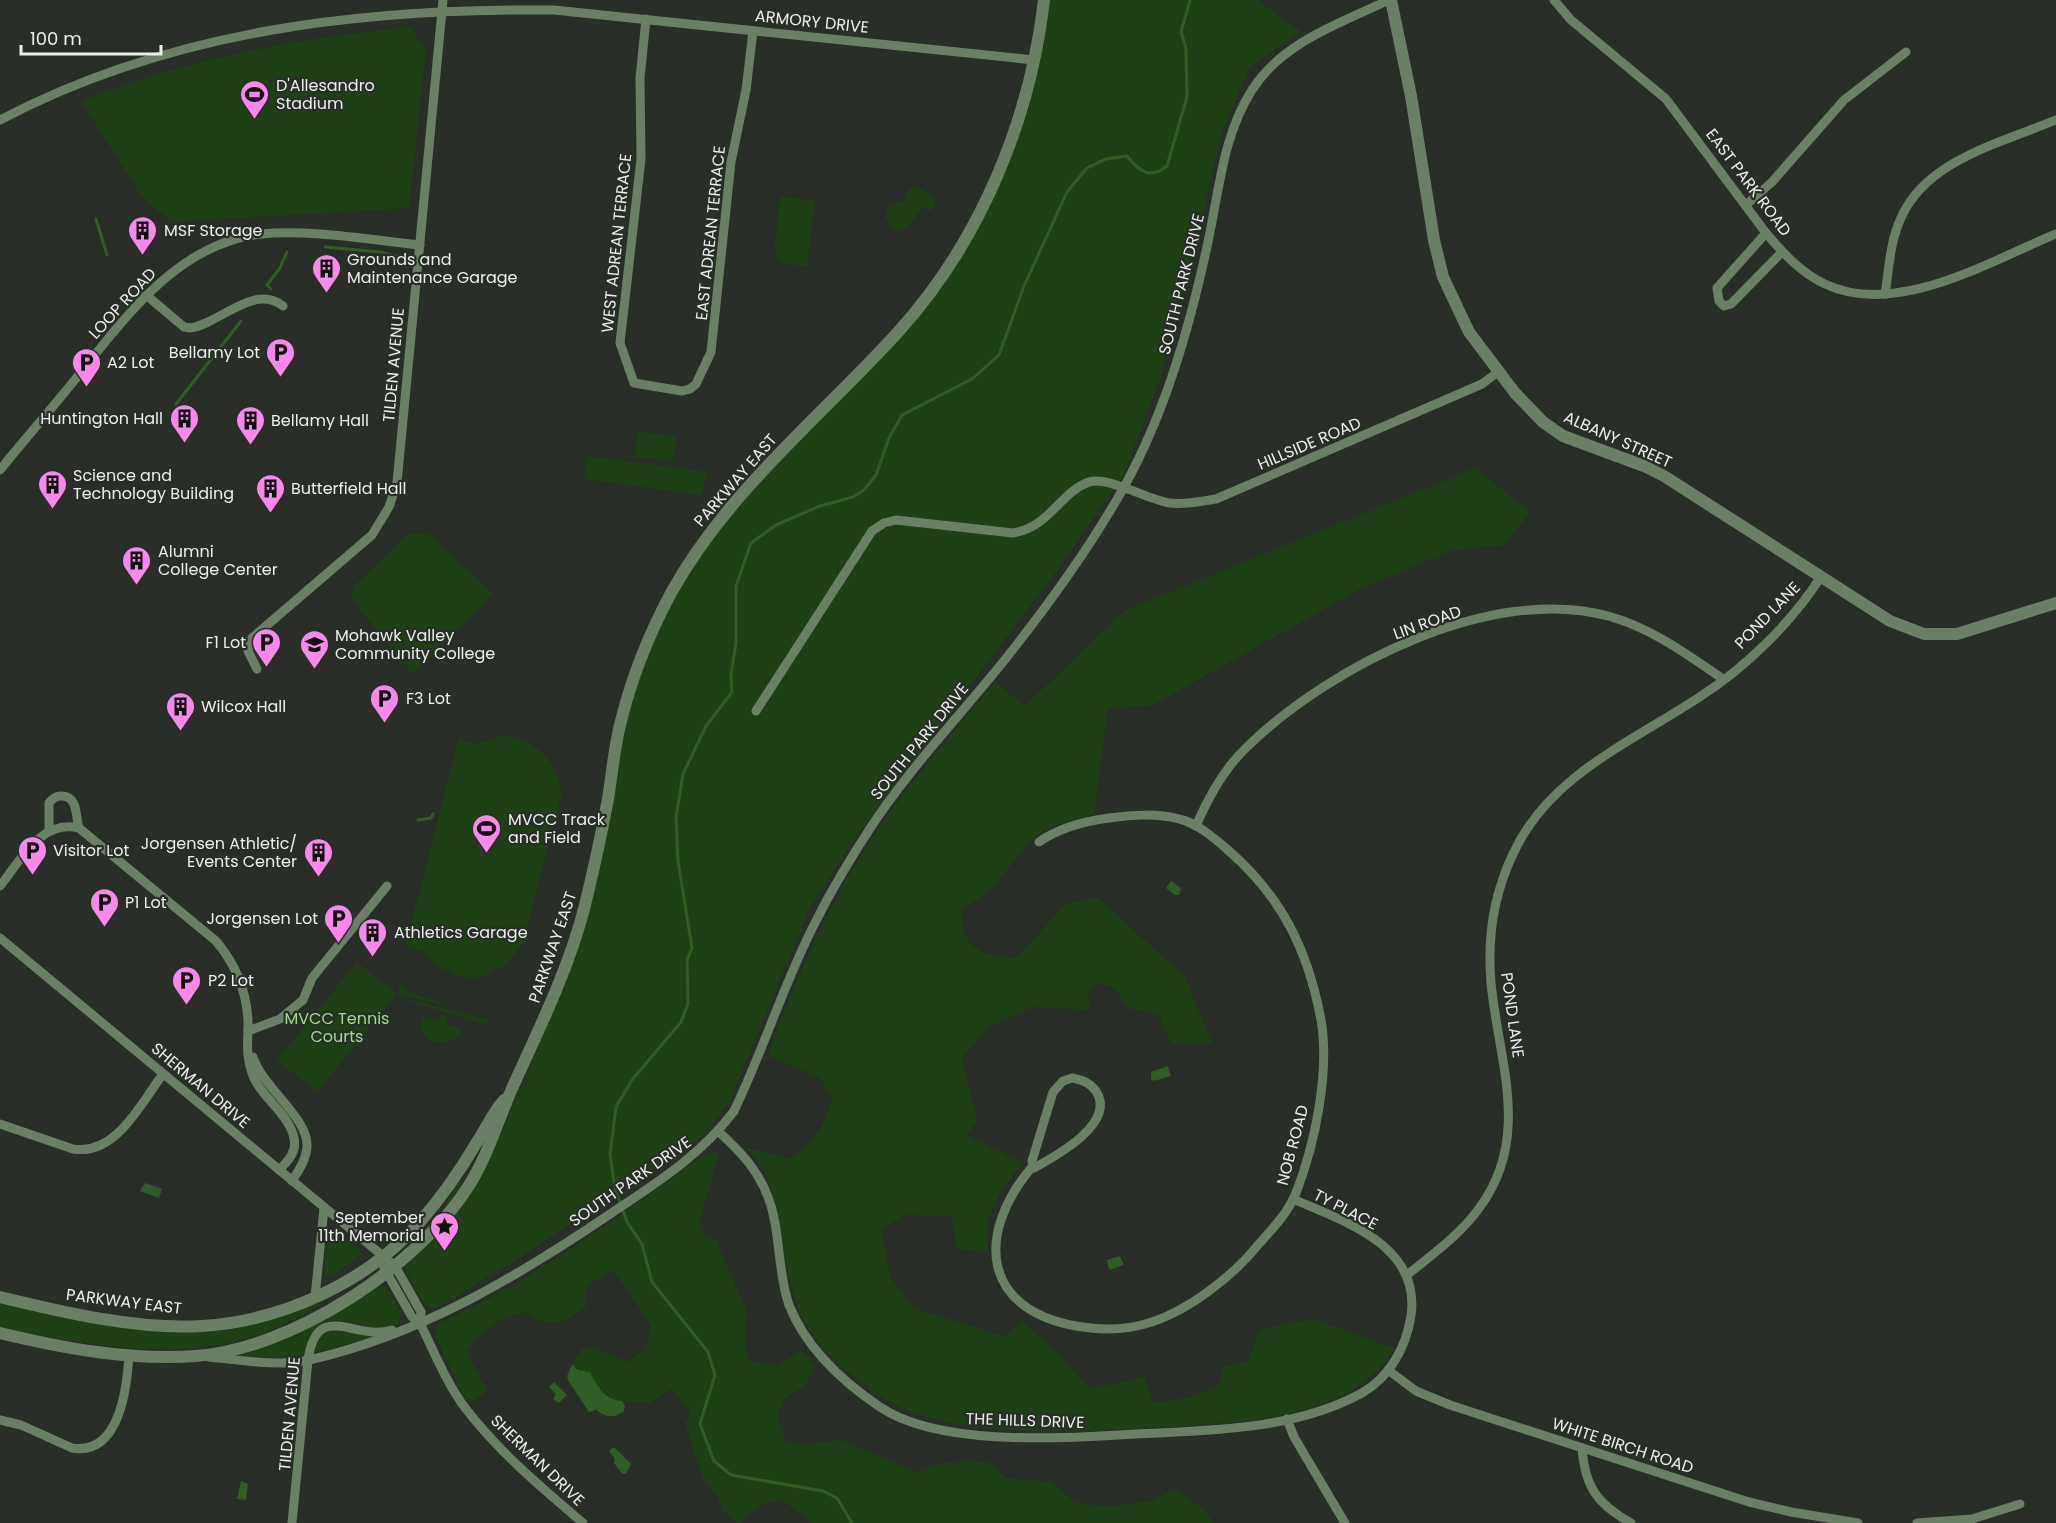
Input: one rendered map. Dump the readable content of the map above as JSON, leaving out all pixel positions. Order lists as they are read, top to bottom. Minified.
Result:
{"streets":{"street":["ARMORY DRIVE","EAST PARK ROAD","EAST ADREAN TERRACE","WEST ADREAN TERRACE","SOUTH PARK DRIVE","LOOP ROAD","TILDEN AVENUE","ALBANY STREET","HILLSIDE ROAD","PARKWAY EAST","POND LANE","LIN ROAD","SHERMAN DRIVE","NOB ROAD","TY PLACE","THE HILLS DRIVE","WHITE BIRCH ROAD"]},"crossings":[["ARMORY DRIVE","EAST ADREAN TERRACE"],["ARMORY DRIVE","WEST ADREAN TERRACE"],["ARMORY DRIVE","TILDEN AVENUE"],["ARMORY DRIVE","PARKWAY EAST"],["EAST ADREAN TERRACE","WEST ADREAN TERRACE"],["SOUTH PARK DRIVE","TILDEN AVENUE"],["SOUTH PARK DRIVE","ALBANY STREET"],["SOUTH PARK DRIVE","HILLSIDE ROAD"],["SOUTH PARK DRIVE","PARKWAY EAST"],["SOUTH PARK DRIVE","SHERMAN DRIVE"],["SOUTH PARK DRIVE","THE HILLS DRIVE"],["LOOP ROAD","TILDEN AVENUE"],["TILDEN AVENUE","PARKWAY EAST"],["ALBANY STREET","HILLSIDE ROAD"],["ALBANY STREET","POND LANE"],["PARKWAY EAST","SHERMAN DRIVE"],["POND LANE","LIN ROAD"],["POND LANE","TY PLACE"],["POND LANE","THE HILLS DRIVE"],["LIN ROAD","NOB ROAD"],["NOB ROAD","TY PLACE"],["TY PLACE","THE HILLS DRIVE"],["THE HILLS DRIVE","WHITE BIRCH ROAD"]],"parks":["MVCC Tennis Courts"],"places":{"sports":["D'Allesandro Stadium","MVCC Track and Field"],"building":["MSF Storage","Grounds and Maintenance Garage","Huntington Hall","Bellamy Hall","Science and Technology Building","Butterfield Hall","Alumni College Center","Wilcox Hall","Jorgensen Athletic/ Events Center","Athletics Garage"],"parking":["Bellamy Lot","A2 Lot","F1 Lot","F3 Lot","Visitor Lot","P1 Lot","Jorgensen Lot","P2 Lot"],"school or university":["Mohawk Valley Community College"],"place":["September 11th Memorial"]},"scale_bar":"100 m"}
